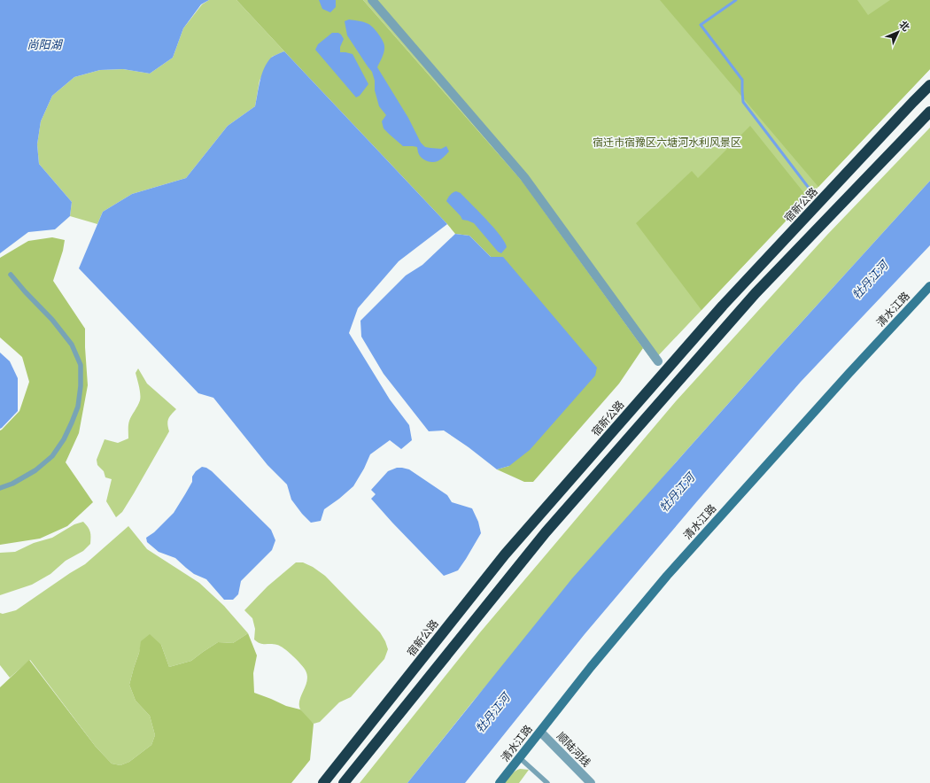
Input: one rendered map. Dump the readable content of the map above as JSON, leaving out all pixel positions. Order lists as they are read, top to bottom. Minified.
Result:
{"streets":{"highway":["宿新公路"],"street":["清水江路","顺陆河线"]},"crossings":[["清水江路","顺陆河线"]],"water":["尚阳湖","牡丹江河"],"parks":["宿迁市宿豫区六塘河水利风景区"],"north":"top right"}
